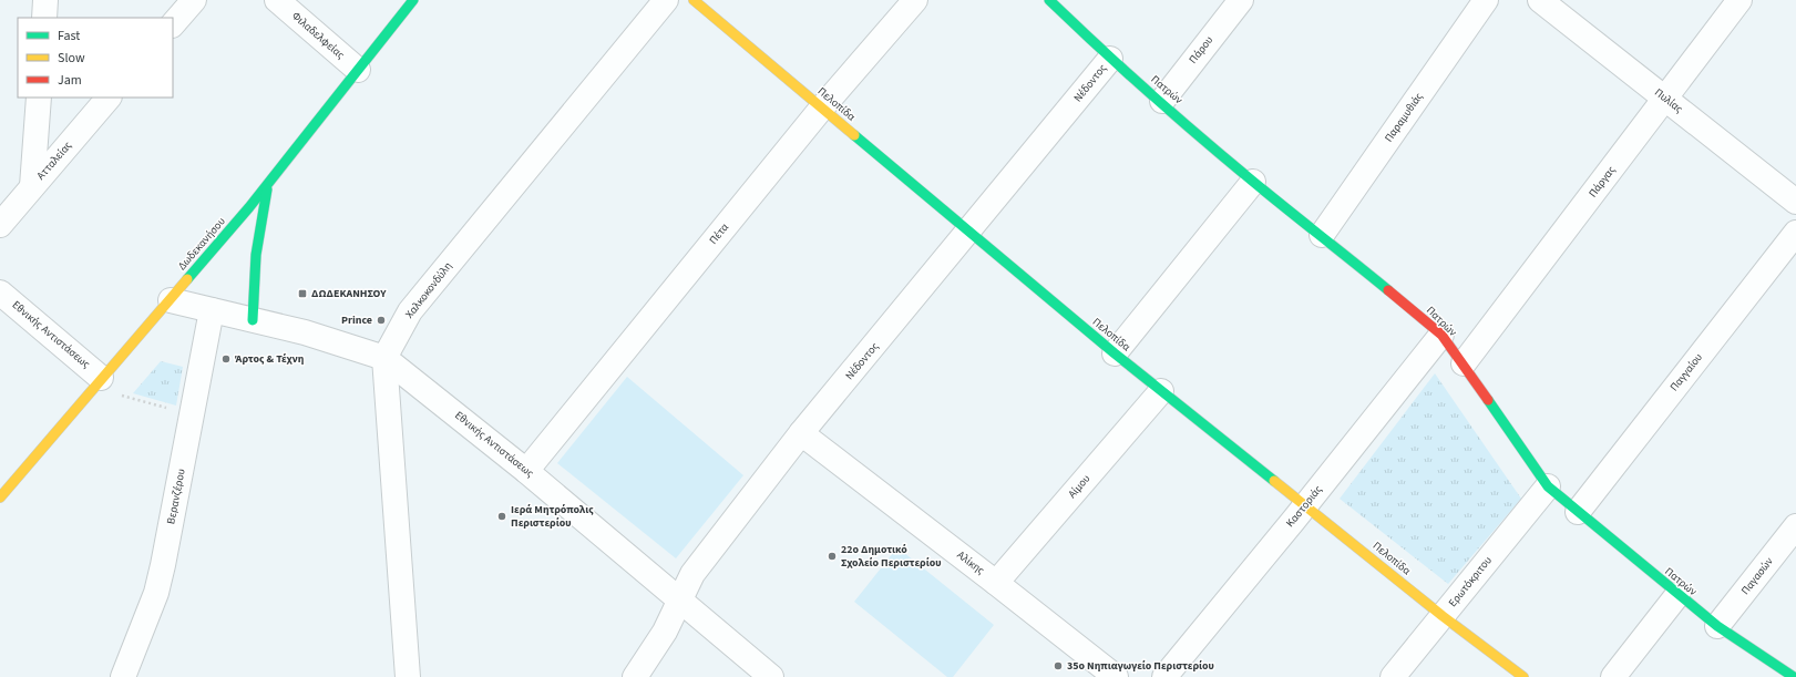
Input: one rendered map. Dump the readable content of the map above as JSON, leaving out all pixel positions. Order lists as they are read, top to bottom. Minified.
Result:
{"streets":{"street":["Φιλαδελφείας","Πάρου","Νέδοντος","Πατρών","Πυλίας","Πελοπίδα","Παραμυθιάς","Ατταλείας","Πάργας","Πέτα","Δωδεκανήσου","Χαλκοκονδύλη","Εθνικής Αντιστάσεως","Παγγαίου","Αίμου","Βερανζέρου","Καστοριάς","Αλίκης","Παγασών","Ερωτόκριτου"]},"crossings":[["Φιλαδελφείας","Δωδεκανήσου"],["Πάρου","Πατρών"],["Νέδοντος","Πατρών"],["Νέδοντος","Πελοπίδα"],["Νέδοντος","Εθνικής Αντιστάσεως"],["Νέδοντος","Αλίκης"],["Πατρών","Παραμυθιάς"],["Πατρών","Πάργας"],["Πατρών","Παγγαίου"],["Πατρών","Καστοριάς"],["Πατρών","Παγασών"],["Πατρών","Ερωτόκριτου"],["Πυλίας","Πάργας"],["Πελοπίδα","Πέτα"],["Πελοπίδα","Αίμου"],["Πελοπίδα","Καστοριάς"],["Πελοπίδα","Ερωτόκριτου"],["Πέτα","Εθνικής Αντιστάσεως"],["Δωδεκανήσου","Εθνικής Αντιστάσεως"],["Χαλκοκονδύλη","Εθνικής Αντιστάσεως"],["Εθνικής Αντιστάσεως","Βερανζέρου"],["Αίμου","Αλίκης"]],"places":{"transit":["ΔΩΔΕΚΑΝΗΣΟΥ"],"other":["Prince","Άρτος & Τέχνη","Ιερά Μητρόπολις Περιστερίου","22ο Δημοτικό Σχολείο Περιστερίου","35ο Νηπιαγωγείο Περιστερίου"]},"legend":["Fast","Slow","Jam"]}
